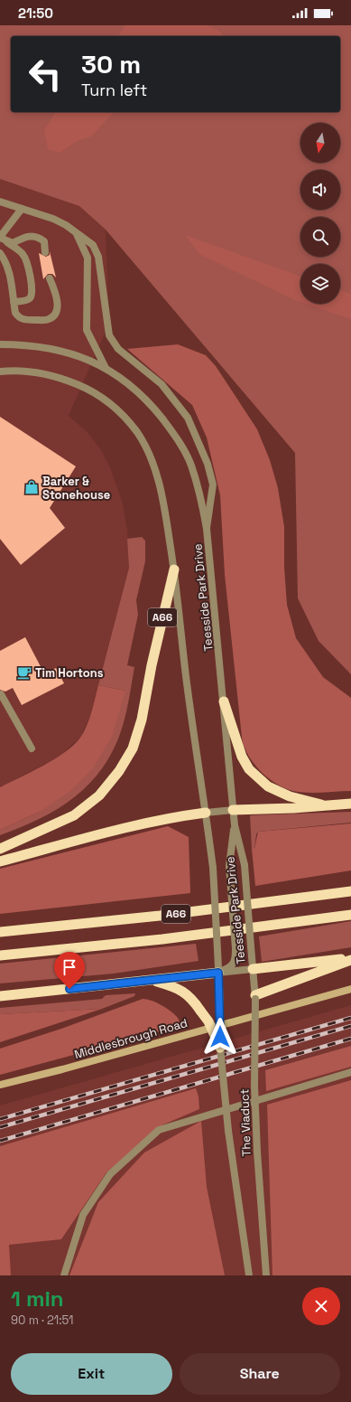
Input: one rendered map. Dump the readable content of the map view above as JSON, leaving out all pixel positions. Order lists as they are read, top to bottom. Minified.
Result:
{"streets":{"highway":["A66"],"main road":["Middlesbrough Road"],"street":["Teesside Park Drive","The Viaduct"]},"crossings":[["Teesside Park Drive","A66"],["Teesside Park Drive","The Viaduct"]],"places":{"shop":["Barker & Stonehouse"],"cafe":["Tim Hortons"]},"north":"bottom","page":{"status":"21:50","turn":["30 m","Turn left"],"heading":["1 min","90 m · 21:51"],"buttons":["Exit","Share"]}}
